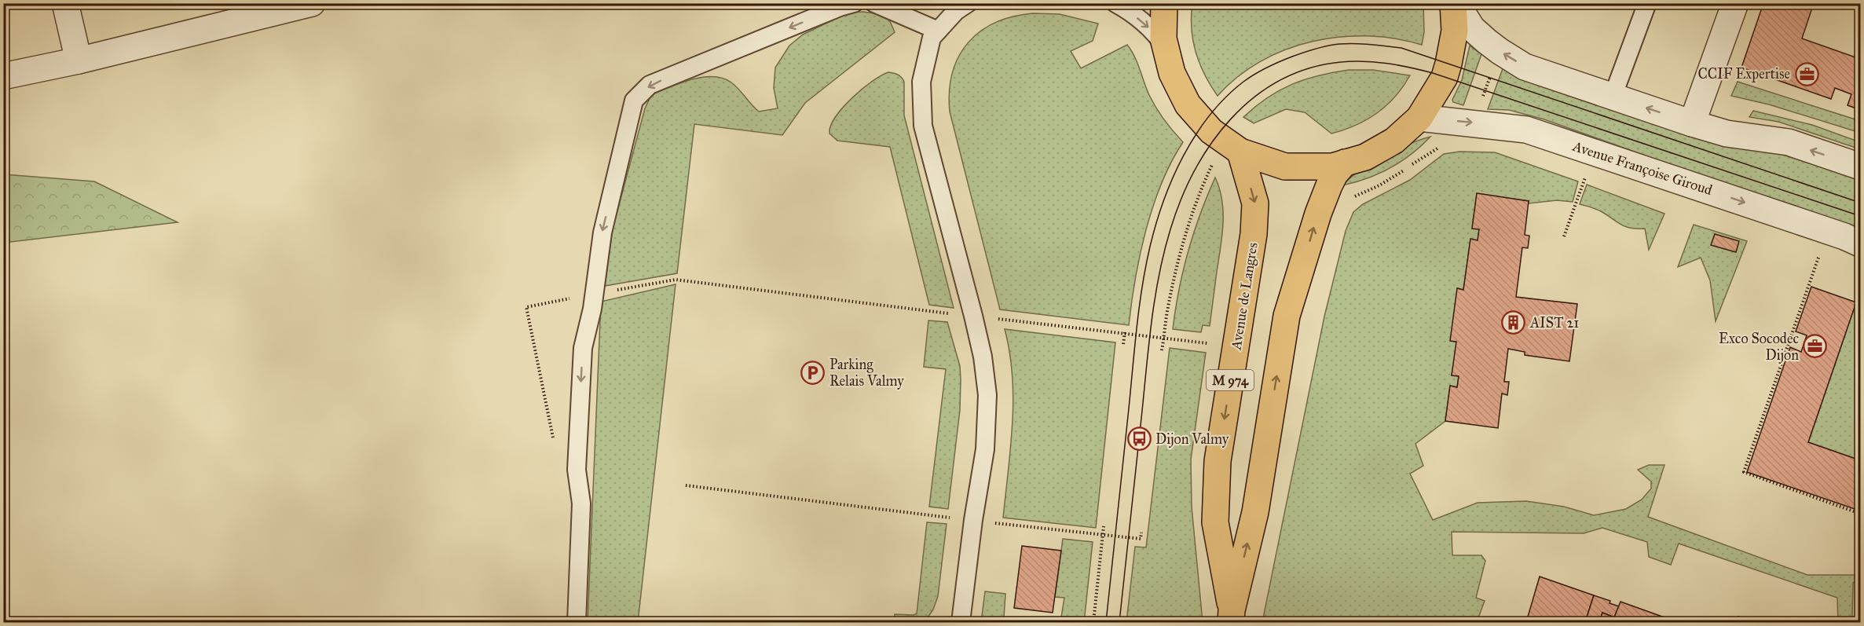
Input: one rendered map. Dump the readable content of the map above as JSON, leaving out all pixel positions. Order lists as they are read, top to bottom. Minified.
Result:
{"streets":{"main road":["Avenue de Langres","M 974"],"street":["Avenue Françoise Giroud"]},"places":{"office":["CCIF Expertise","Exco Socodec Dijon"],"building":["AIST 21"],"parking":["Parking Relais Valmy"],"bus stop":["Dijon Valmy"]}}
